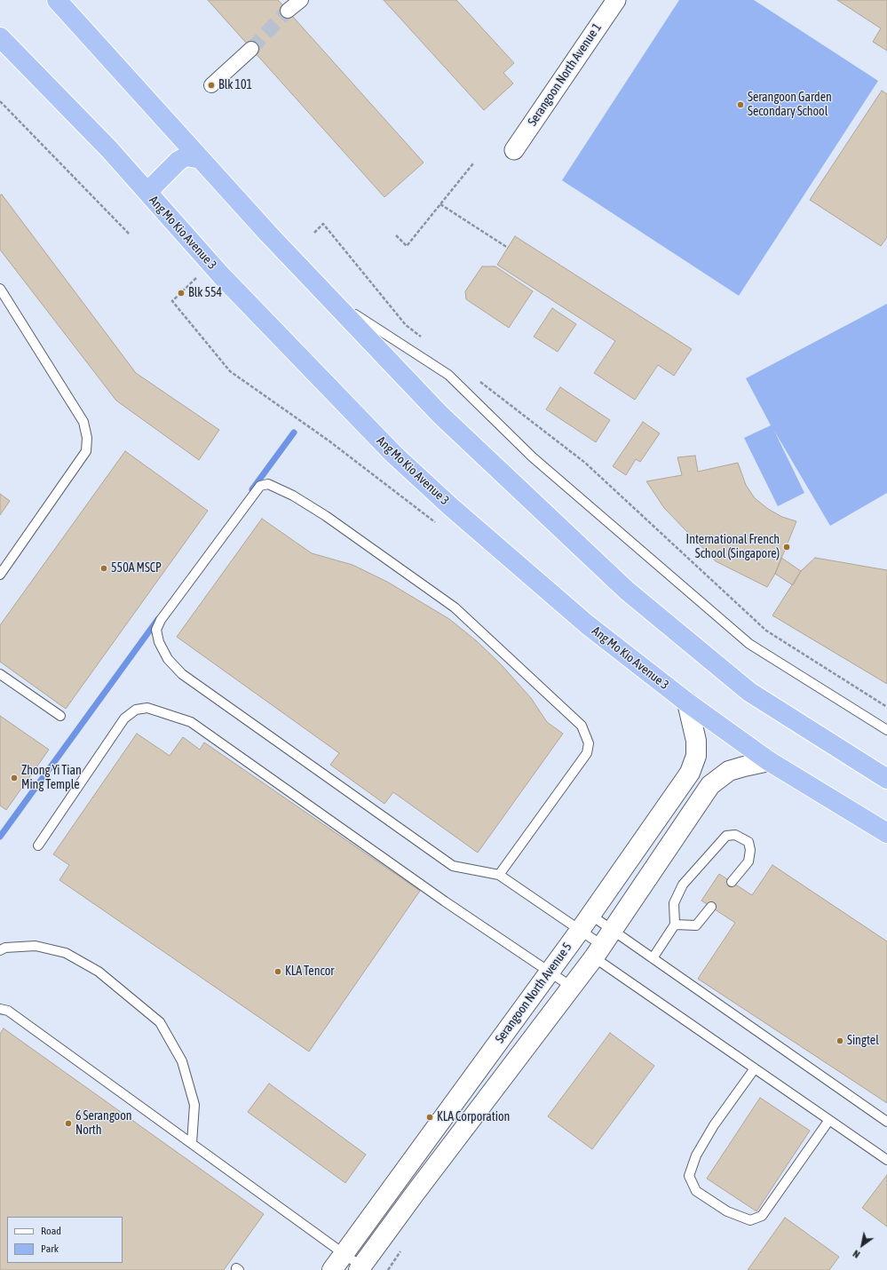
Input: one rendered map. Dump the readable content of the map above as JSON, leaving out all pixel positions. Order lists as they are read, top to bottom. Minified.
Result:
{"streets":{"highway":["Ang Mo Kio Avenue 3"],"street":["Serangoon North Avenue 1","Serangoon North Avenue 5"]},"crossings":[["Ang Mo Kio Avenue 3","Serangoon North Avenue 5"]],"places":["Blk 101","Serangoon Garden Secondary School","Blk 554","International French School (Singapore)","550A MSCP","Zhong Yi Tian Ming Temple","KLA Tencor","Singtel","KLA Corporation","6 Serangoon North"],"legend":["Road","Park"],"north":"bottom left"}
